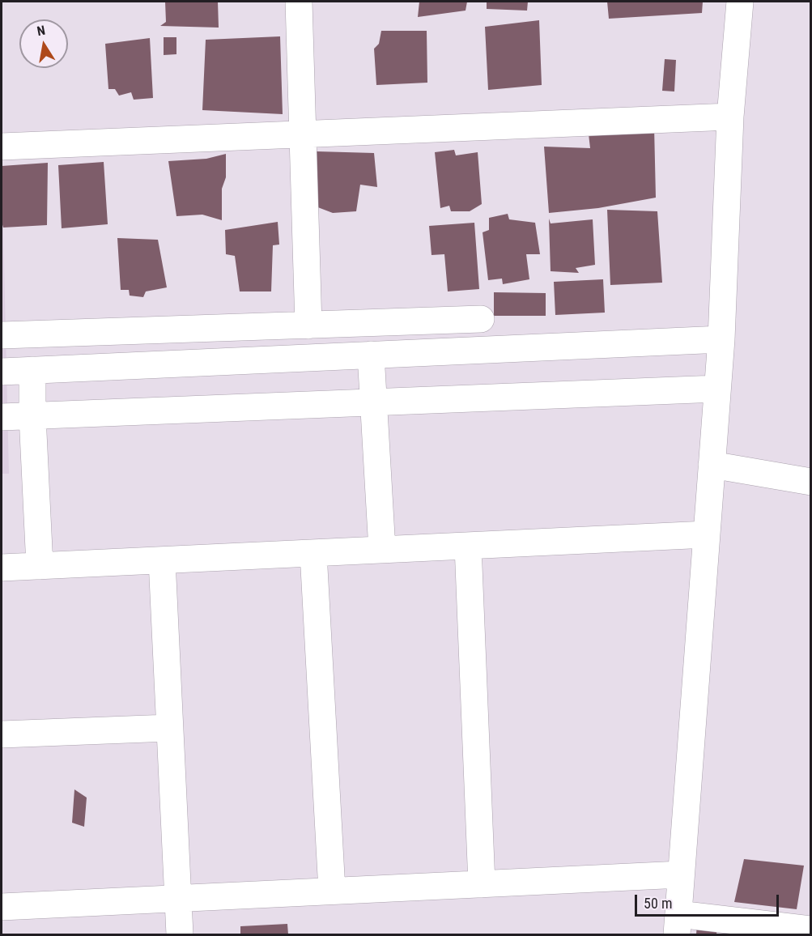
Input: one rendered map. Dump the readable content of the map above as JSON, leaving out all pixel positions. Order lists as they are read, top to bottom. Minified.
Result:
{"scale_bar":"50 m","north":"top"}
